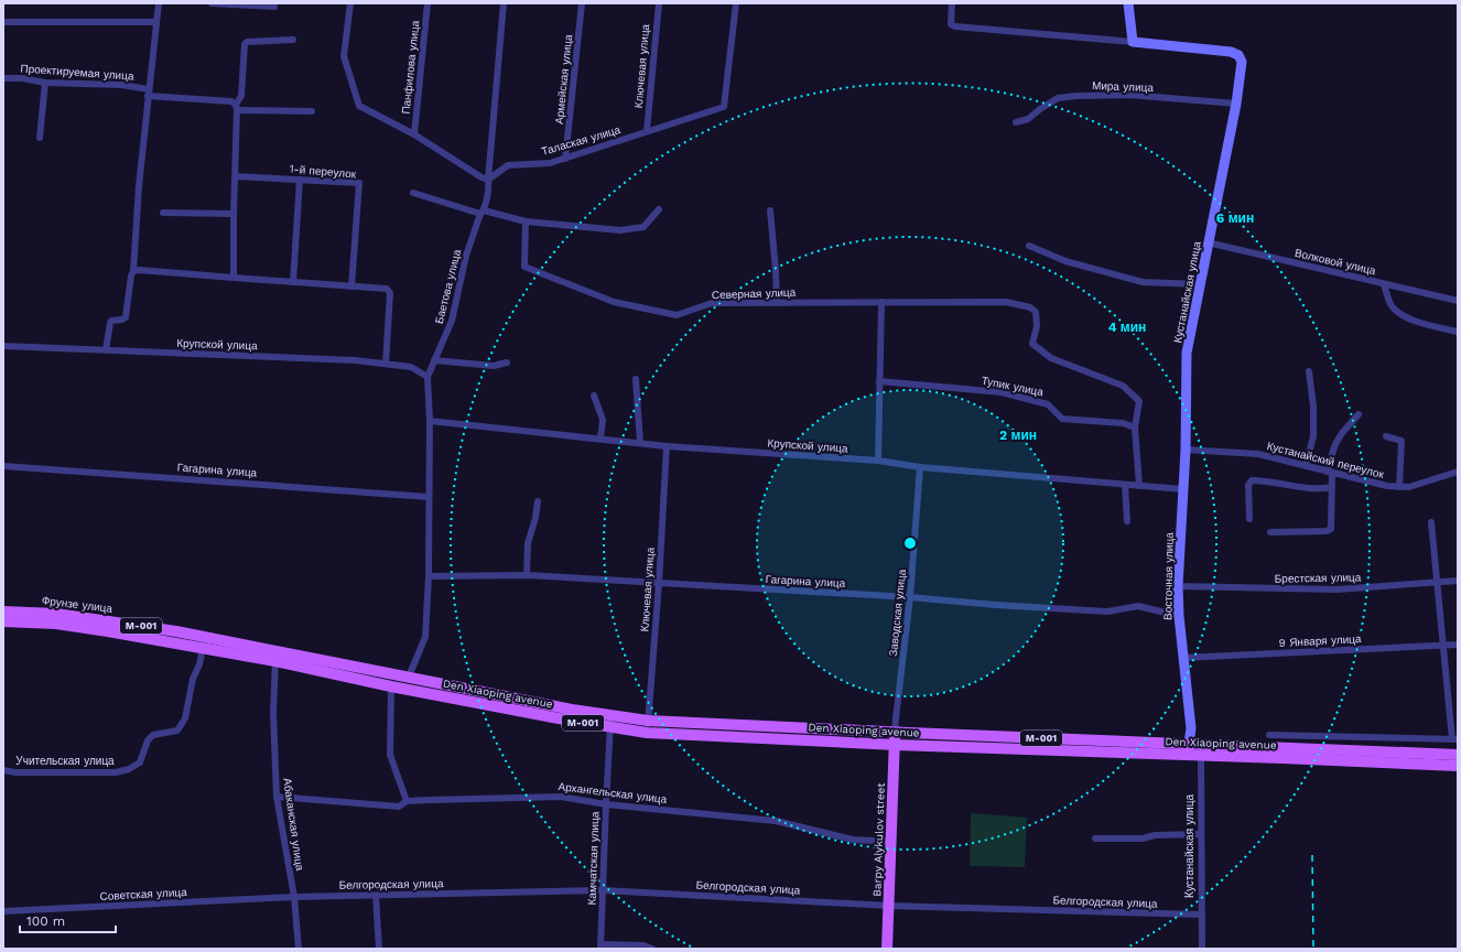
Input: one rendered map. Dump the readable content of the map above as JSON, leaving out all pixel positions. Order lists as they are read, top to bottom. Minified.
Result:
{"streets":{"main road":["Фрунзе улица","M-001","Den Xiaoping avenue","Barpy Alykulov street"],"street":["Ключевая улица","Панфилова улица","Проектируемая улица","Армейская улица","Мира улица","Талаская улица","1-й переулок","Волковой улица","Баетова улица","Кустанайская улица","Северная улица","Крупской улица","Тупик улица","Кустанайский переулок","Гагарина улица","Восточная улица","Брестская улица","Заводская улица","9 Января улица","Учительская улица","Архангельская улица","Абаканская улица","Камчатская улица","Белгородская улица","Советская улица"]},"crossings":[["Ключевая улица","Талаская улица"],["Ключевая улица","Крупской улица"],["Ключевая улица","Гагарина улица"],["Ключевая улица","Den Xiaoping avenue"],["Армейская улица","Талаская улица"],["Мира улица","Кустанайская улица"],["Талаская улица","Баетова улица"],["Волковой улица","Кустанайская улица"],["Баетова улица","Крупской улица"],["Баетова улица","Гагарина улица"],["Баетова улица","Den Xiaoping avenue"],["Кустанайская улица","Кустанайский переулок"],["Кустанайская улица","Восточная улица"],["Кустанайская улица","Den Xiaoping avenue"],["Кустанайская улица","Белгородская улица"],["Северная улица","Тупик улица"],["Крупской улица","Восточная улица"],["Крупской улица","Заводская улица"],["Кустанайский переулок","Восточная улица"],["Гагарина улица","Восточная улица"],["Гагарина улица","Заводская улица"],["Восточная улица","Брестская улица"],["Восточная улица","9 Января улица"],["Восточная улица","Den Xiaoping avenue"],["Фрунзе улица","Den Xiaoping avenue"],["Фрунзе улица","Учительская улица"],["Фрунзе улица","Абаканская улица"],["Заводская улица","Den Xiaoping avenue"],["Заводская улица","Barpy Alykulov street"],["Den Xiaoping avenue","Абаканская улица"],["Den Xiaoping avenue","Barpy Alykulov street"],["Den Xiaoping avenue","Камчатская улица"],["Архангельская улица","Абаканская улица"],["Архангельская улица","Barpy Alykulov street"],["Архангельская улица","Камчатская улица"],["Абаканская улица","Белгородская улица"],["Barpy Alykulov street","Белгородская улица"],["Камчатская улица","Белгородская улица"],["Белгородская улица","Советская улица"]],"scale_bar":"100 m","rings":["6 мин","4 мин","2 мин"]}
